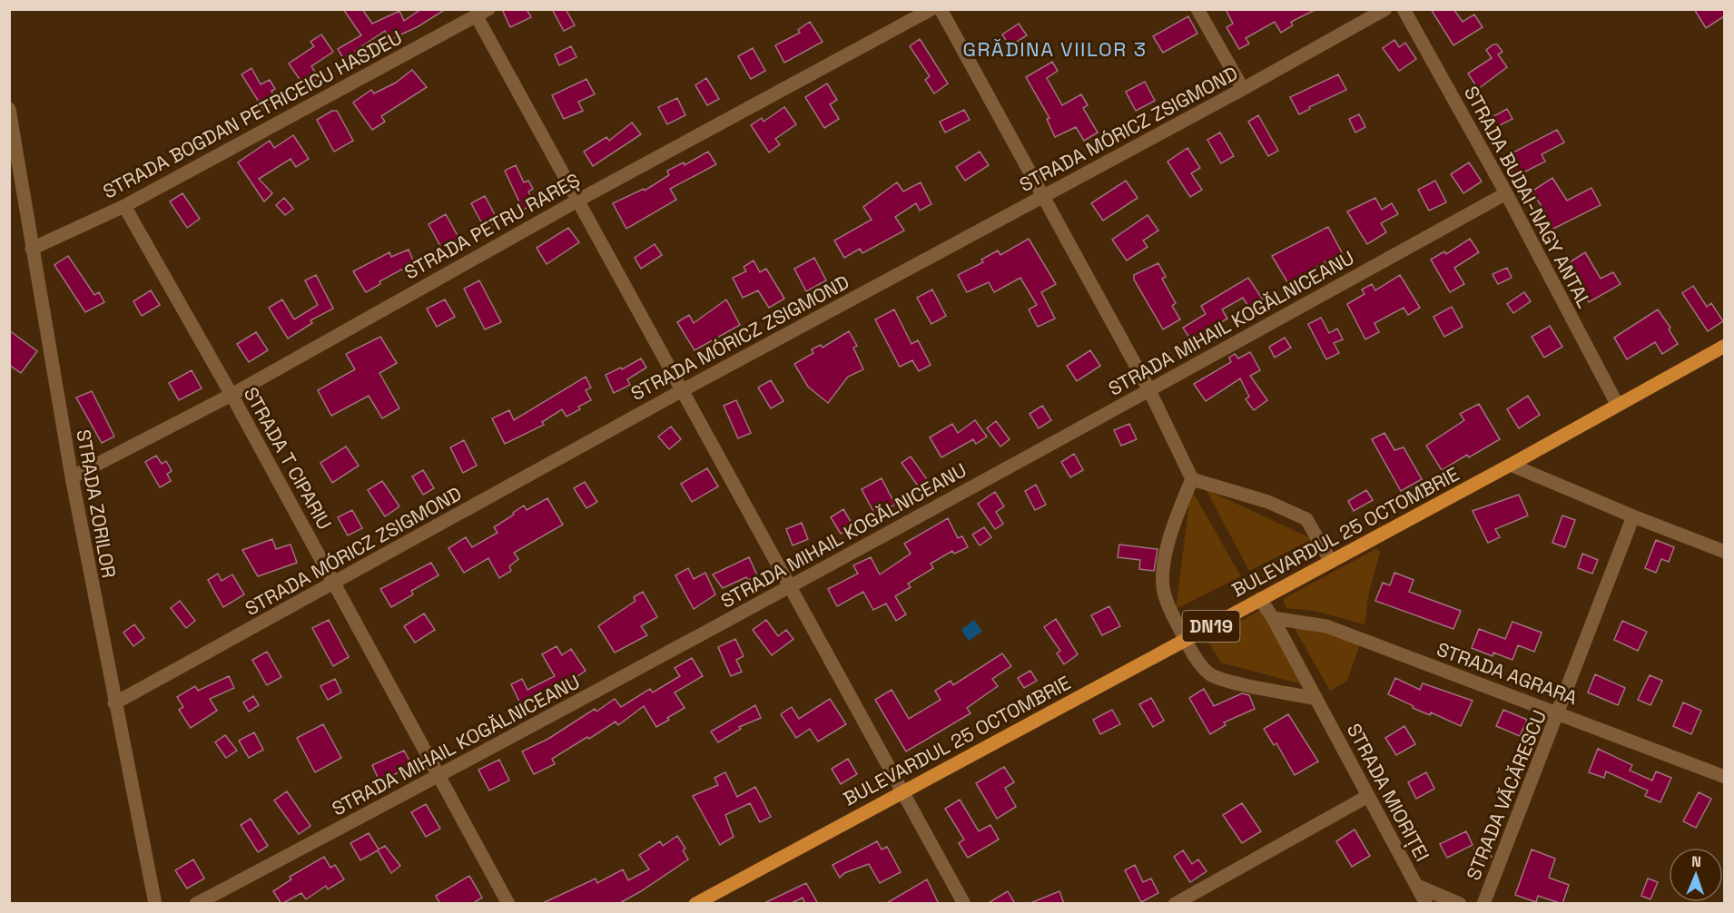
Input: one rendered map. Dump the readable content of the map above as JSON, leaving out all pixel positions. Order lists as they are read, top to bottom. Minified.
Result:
{"streets":{"main road":["BULEVARDUL 25 OCTOMBRIE","DN19"],"street":["STRADA BOGDAN PETRICEICU HASDEU","STRADA MÓRICZ ZSIGMOND","STRADA BUDAI-NAGY ANTAL","STRADA PETRU RAREȘ","STRADA MIHAIL KOGĂLNICEANU","STRADA T CIPARIU","STRADA ZORILOR","STRADA AGRARA","STRADA MIORIȚEI","STRADA VĂCĂRESCU"]},"crossings":[["STRADA BOGDAN PETRICEICU HASDEU","STRADA T CIPARIU"],["STRADA BOGDAN PETRICEICU HASDEU","STRADA ZORILOR"],["STRADA MÓRICZ ZSIGMOND","STRADA T CIPARIU"],["STRADA MÓRICZ ZSIGMOND","STRADA ZORILOR"],["STRADA BUDAI-NAGY ANTAL","STRADA MIHAIL KOGĂLNICEANU"],["STRADA BUDAI-NAGY ANTAL","BULEVARDUL 25 OCTOMBRIE"],["STRADA PETRU RAREȘ","STRADA T CIPARIU"],["STRADA PETRU RAREȘ","STRADA ZORILOR"],["STRADA MIHAIL KOGĂLNICEANU","STRADA T CIPARIU"],["BULEVARDUL 25 OCTOMBRIE","STRADA MIORIȚEI"],["STRADA AGRARA","STRADA MIORIȚEI"],["STRADA AGRARA","STRADA VĂCĂRESCU"]],"districts":["GRĂDINA VIILOR 3"],"north":"top"}
